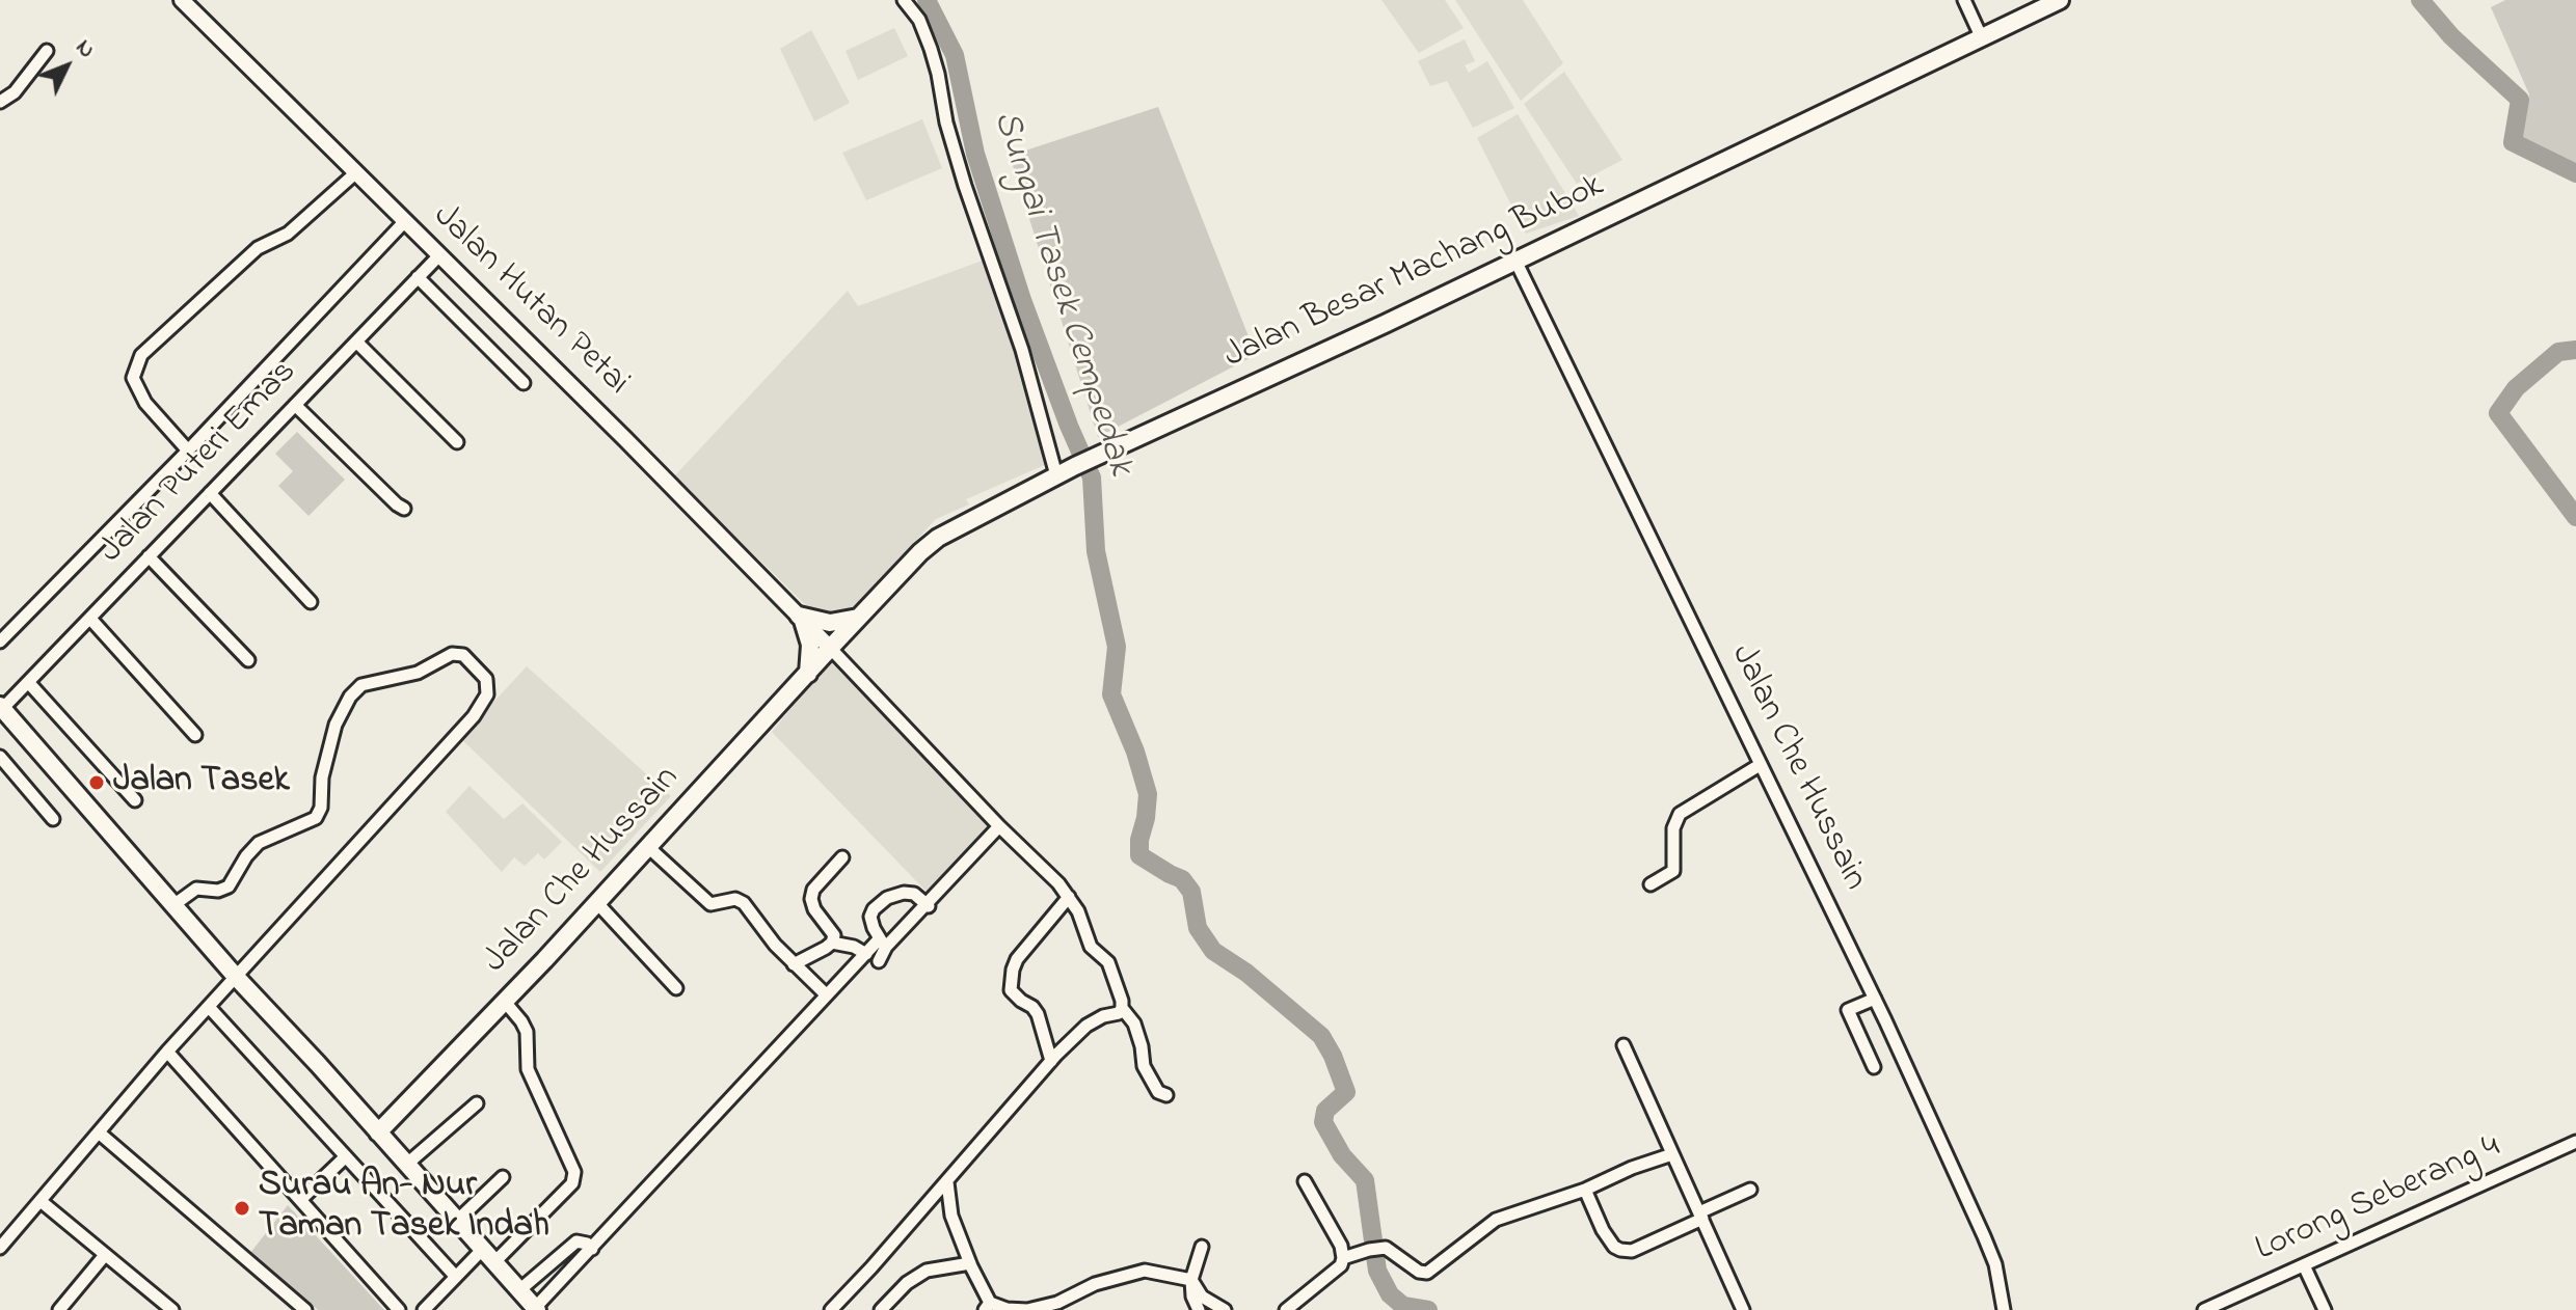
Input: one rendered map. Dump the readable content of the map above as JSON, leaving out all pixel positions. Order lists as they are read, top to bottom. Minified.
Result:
{"streets":{"main road":["Jalan Besar Machang Bubok","Jalan Che Hussain"],"street":["Jalan Hutan Petai","Jalan Puteri Emas","Lorong Seberang 4"]},"crossings":[["Jalan Besar Machang Bubok","Jalan Hutan Petai"],["Jalan Besar Machang Bubok","Jalan Che Hussain"],["Jalan Hutan Petai","Jalan Puteri Emas"],["Jalan Hutan Petai","Jalan Che Hussain"]],"water":["Sungai Tasek Cempedak"],"places":["Jalan Tasek","Surau An- Nur Taman Tasek Indah"],"north":"top right"}
